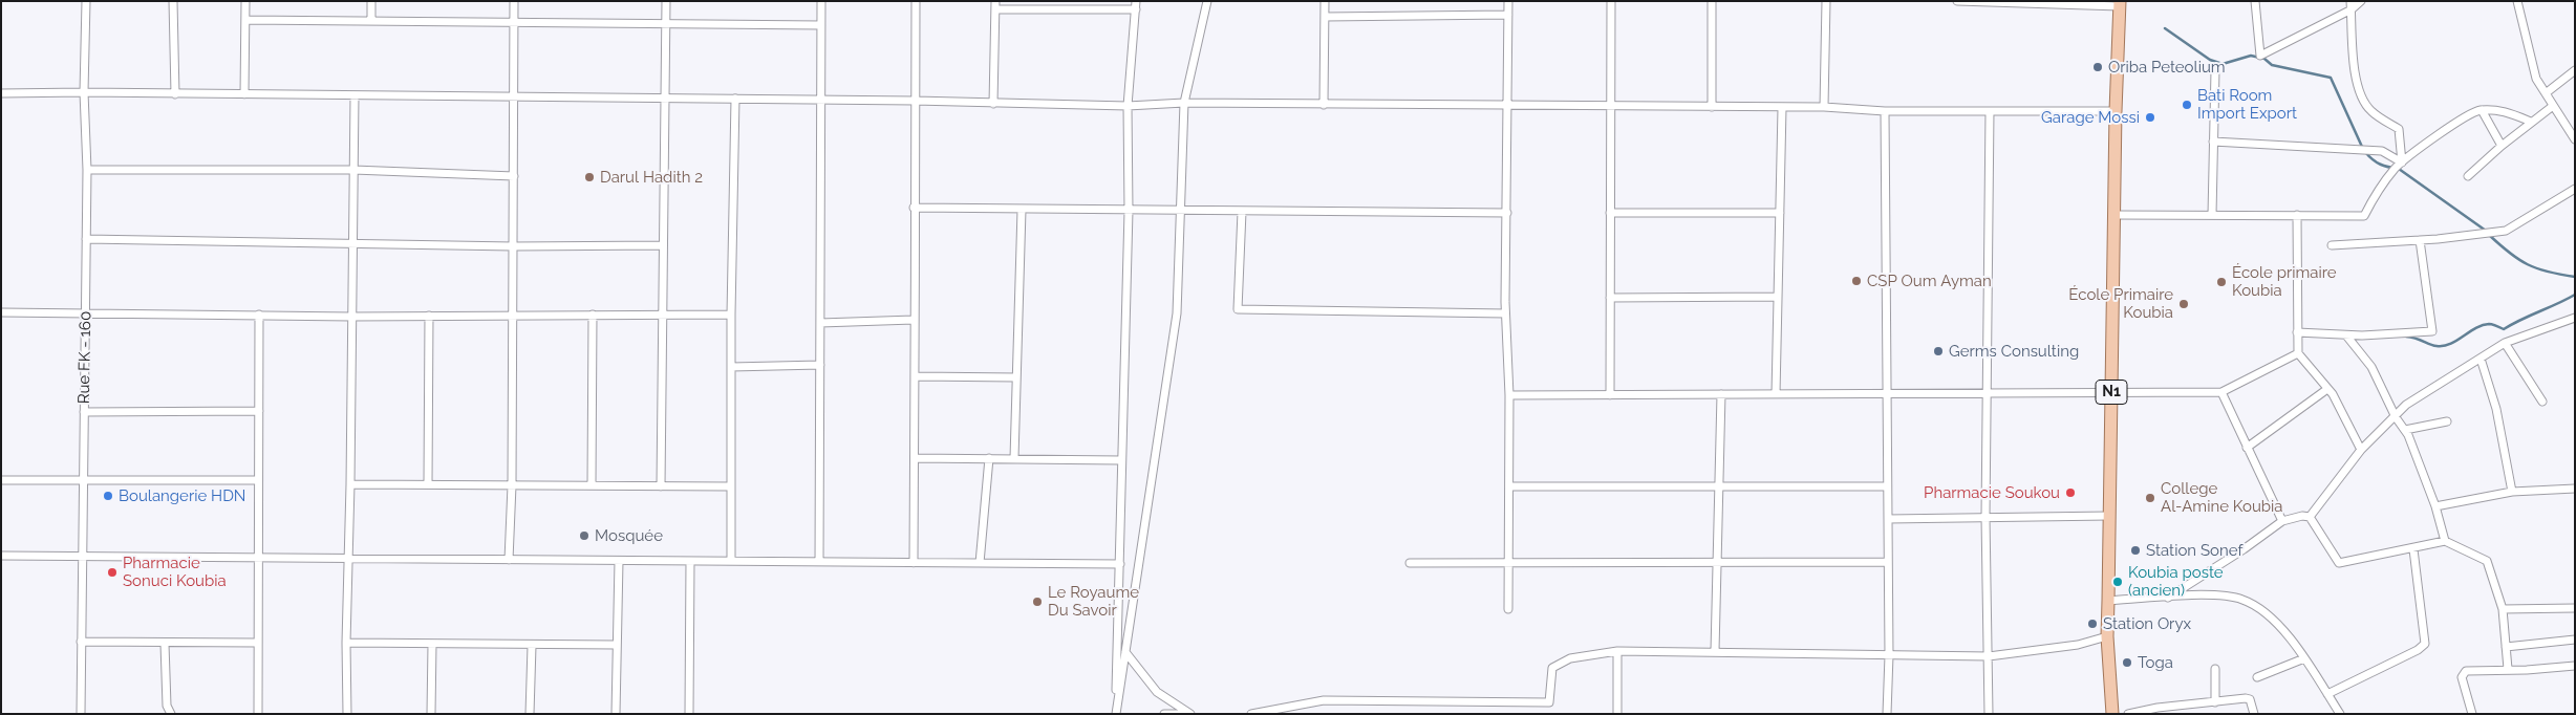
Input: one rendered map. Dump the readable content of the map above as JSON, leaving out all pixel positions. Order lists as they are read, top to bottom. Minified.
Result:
{"streets":{"main road":["N1"],"street":["Rue FK - 160"]},"places":["Oriba Peteolium","Bati Room Import Export","Garage Mossi","Darul Hadith 2","CSP Oum Ayman","École primaire Koubia","École Primaire Koubia","Germs Consulting","Pharmacie Soukou","Boulangerie HDN","College Al-Amine Koubia","Mosquée","Station Sonef","Pharmacie Sonuci Koubia","Koubia poste (ancien)","Le Royaume Du Savoir","Station Oryx","Toga"]}
